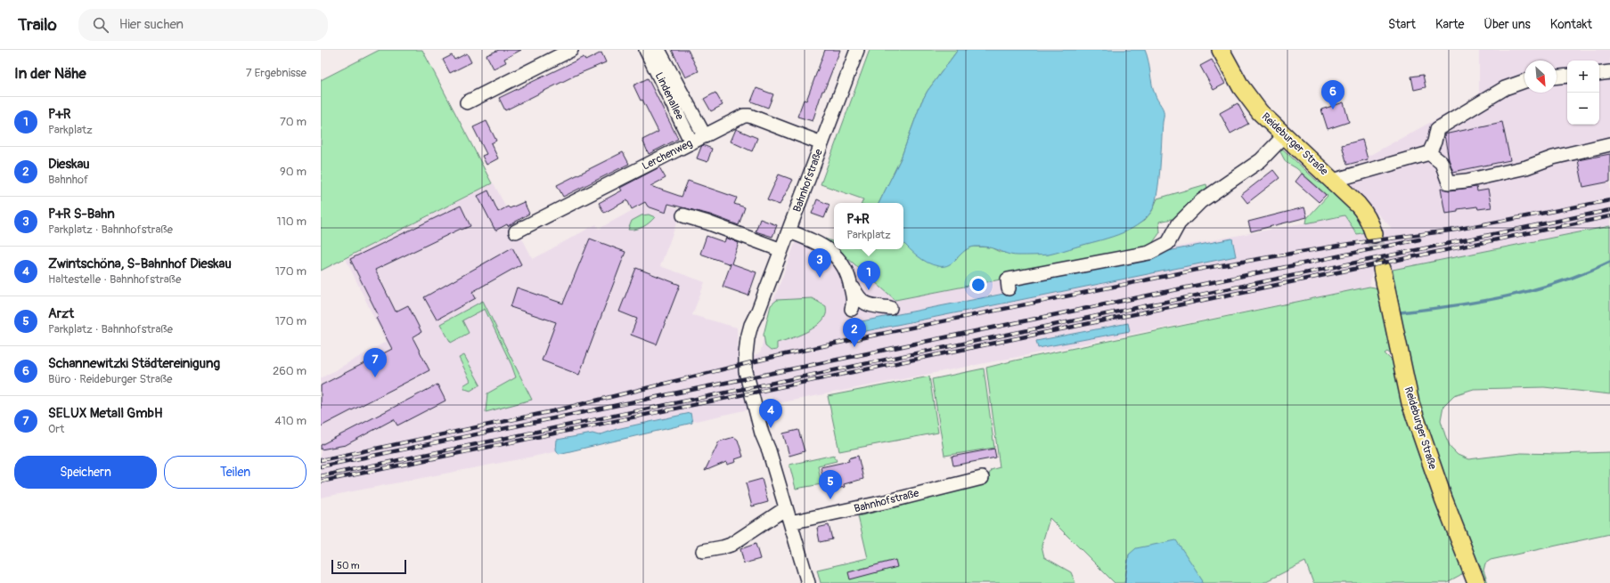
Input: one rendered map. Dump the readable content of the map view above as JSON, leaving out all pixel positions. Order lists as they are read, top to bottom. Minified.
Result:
{"streets":{"main road":["Reideburger Straße"],"street":["Lindenallee","Lerchenweg","Bahnhofstraße"]},"crossings":[["Lindenallee","Lerchenweg"],["Lerchenweg","Bahnhofstraße"]],"scale_bar":"50 m","north":"bottom right","page":{"header":"Trailo","search":"Hier suchen","nav":["Start","Karte","Über uns","Kontakt"],"heading":["In der Nähe","7 Ergebnisse"],"map_buttons":["+","−"],"pins":["6","3","1","2","7","4","5"],"list":[{"mark":"1","name":"P+R","note":"Parkplatz","value":"70 m"},{"mark":"2","name":"Dieskau","note":"Bahnhof","value":"90 m"},{"mark":"3","name":"P+R S-Bahn","note":"Parkplatz · Bahnhofstraße","value":"110 m"},{"mark":"4","name":"Zwintschöna, S-Bahnhof Dieskau","note":"Haltestelle · Bahnhofstraße","value":"170 m"},{"mark":"5","name":"Arzt","note":"Parkplatz · Bahnhofstraße","value":"170 m"},{"mark":"6","name":"Schannewitzki Städtereinigung","note":"Büro · Reideburger Straße","value":"260 m"},{"mark":"7","name":"SELUX Metall GmbH","note":"Ort","value":"410 m"}],"popup":["P+R","Parkplatz"],"buttons":["Speichern","Teilen"],"scale":"50 m"}}
